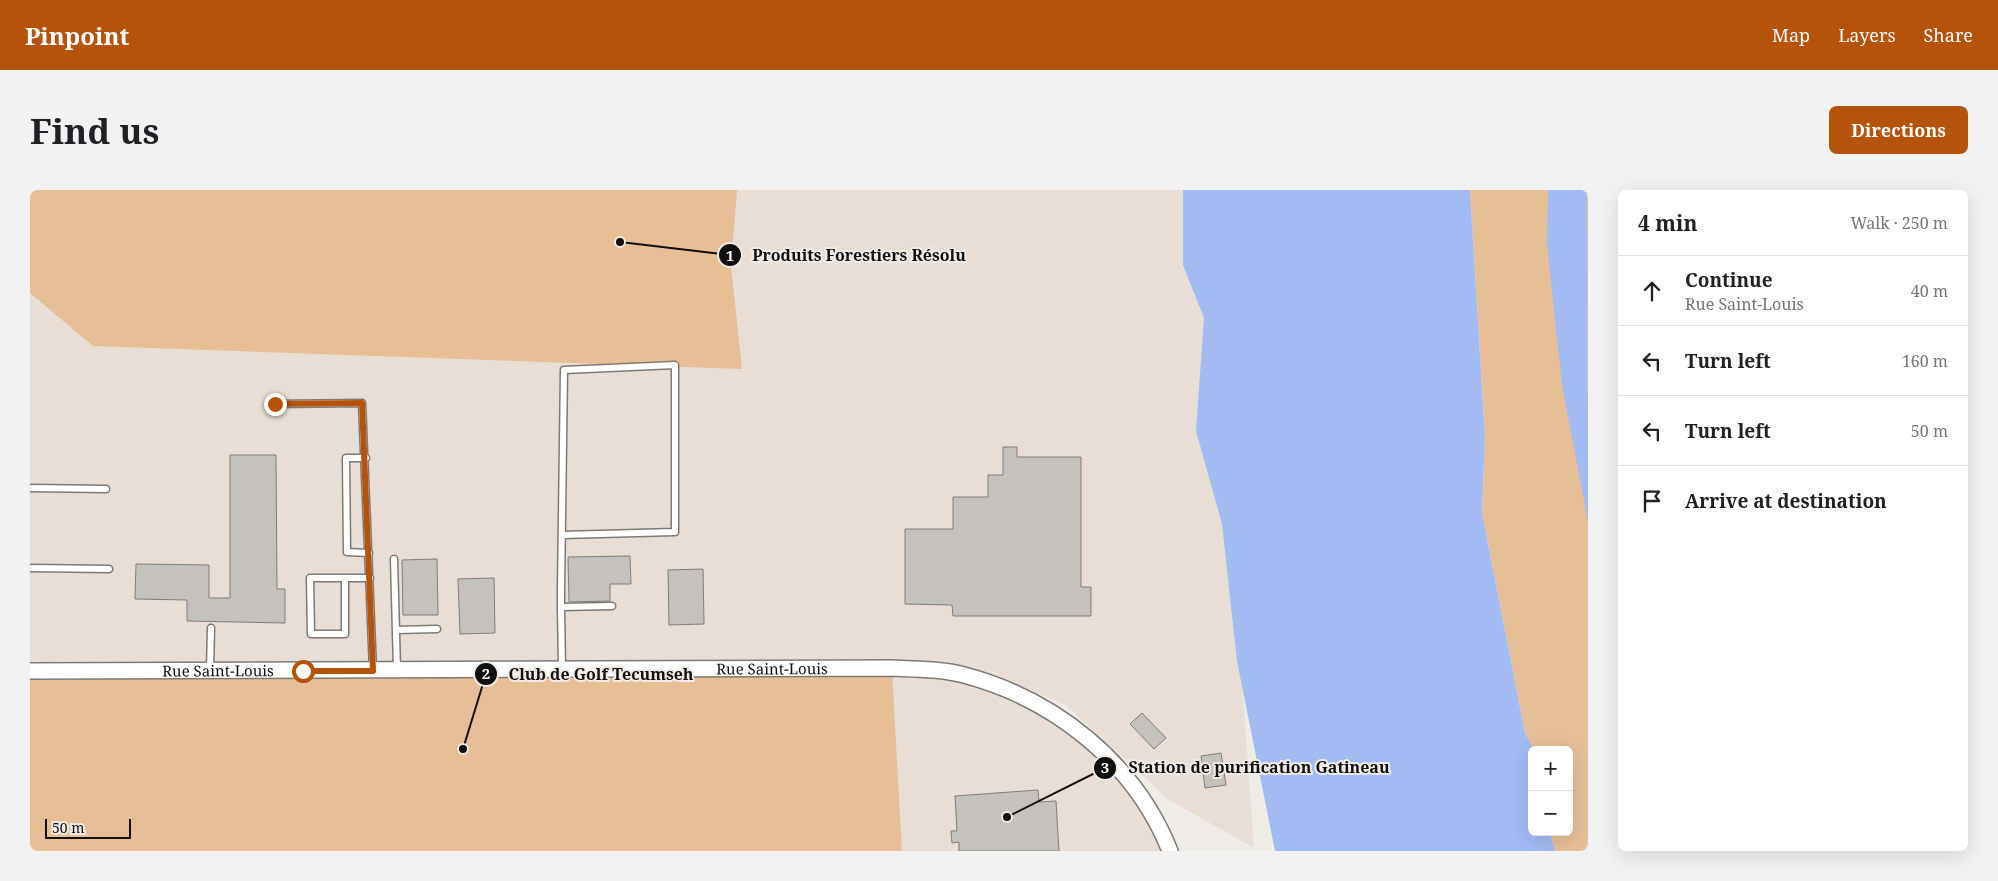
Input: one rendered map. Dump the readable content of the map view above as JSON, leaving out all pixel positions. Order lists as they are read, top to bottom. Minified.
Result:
{"streets":{"street":["Rue Saint-Louis"]},"places":["Produits Forestiers Résolu","Club de Golf Tecumseh","Station de purification Gatineau"],"scale_bar":"50 m","page":{"header":"Pinpoint","nav":["Map","Layers","Share"],"buttons":"Directions","title":"Find us","heading":["4 min","Walk · 250 m"],"list":[["Continue","Rue Saint-Louis","40 m"],["Turn left","160 m"],["Turn left","50 m"],"Arrive at destination"],"map_buttons":["+","−"],"scale":"50 m"}}
